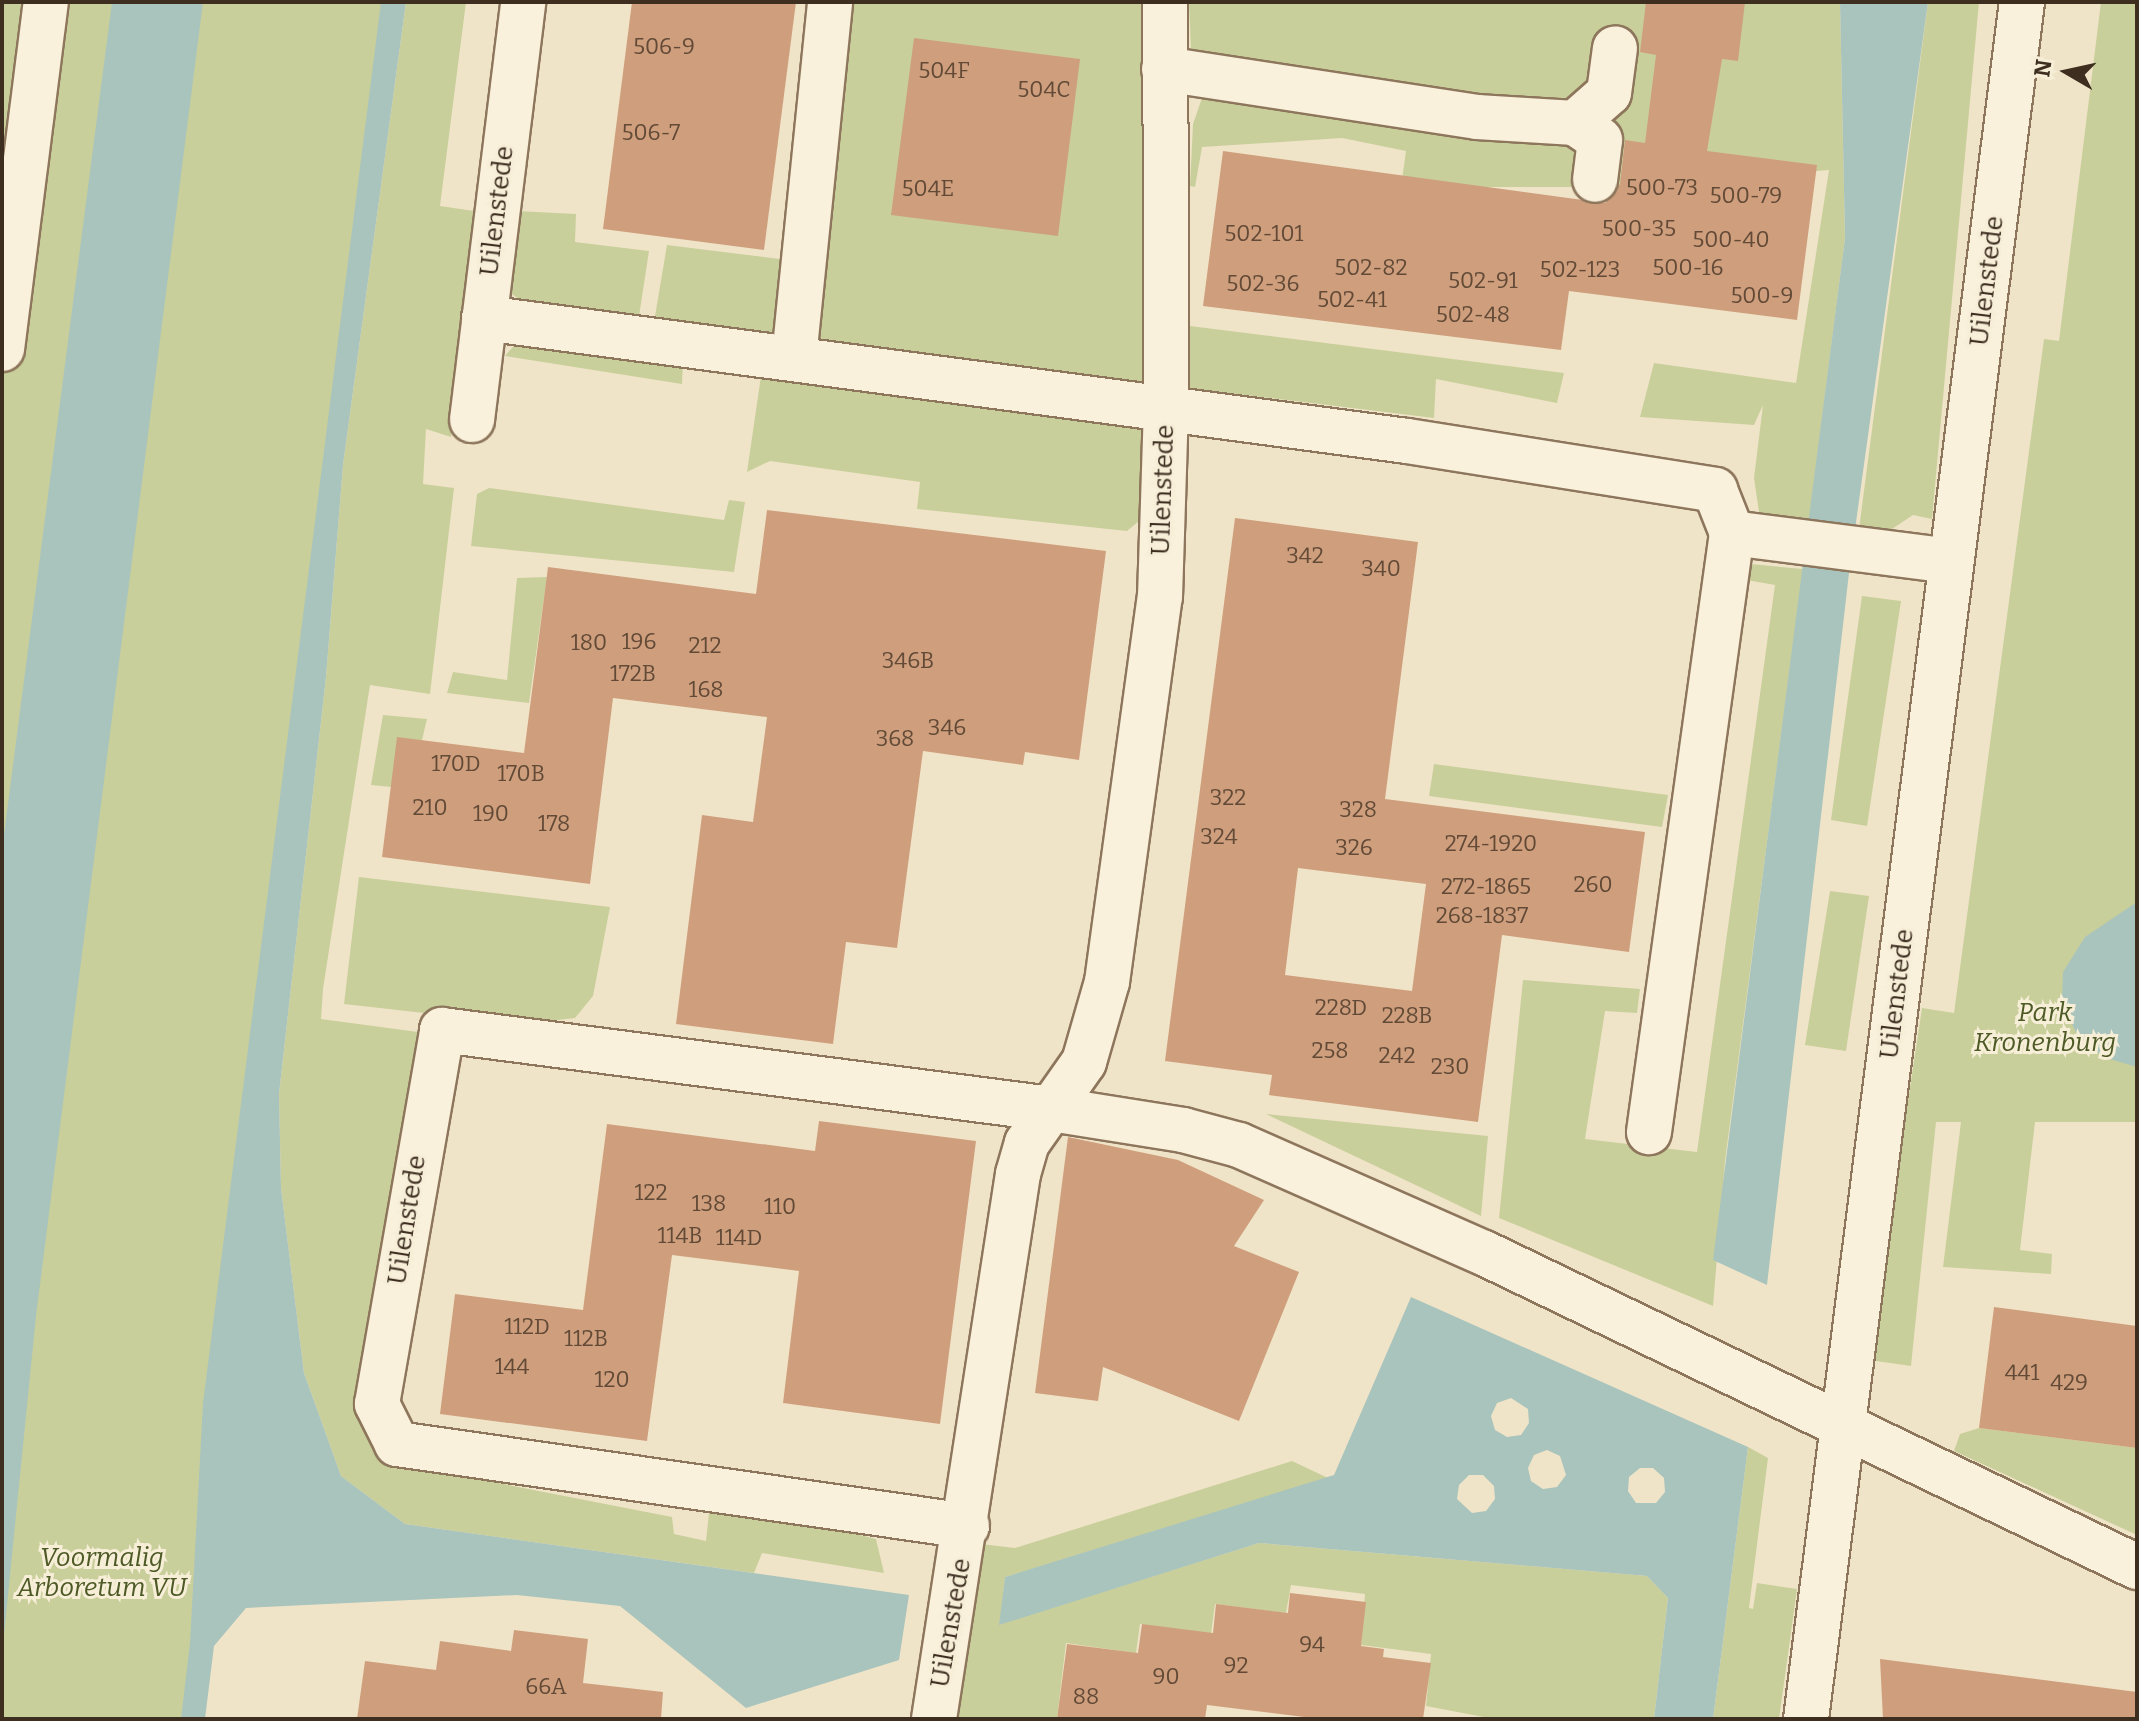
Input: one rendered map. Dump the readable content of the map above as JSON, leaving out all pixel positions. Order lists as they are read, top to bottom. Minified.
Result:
{"streets":{"street":["Uilenstede"]},"parks":["Park Kronenburg","Voormalig Arboretum VU"],"house_numbers":["506-9","504F","504C","506-7","500-73","504E","500-79","500-35","502-101","500-40","502-82","500-16","502-123","502-91","502-36","500-9","502-41","502-48","342","340","196","180","212","346B","172B","168","346","368","170D","170B","322","210","328","190","178","324","274-1920","326","260","272-1865","268-1837","228D","228B","258","242","230","122","138","110","114B","114D","112D","112B","144","441","120","429","94","92","90","66A","88"],"north":"left"}
